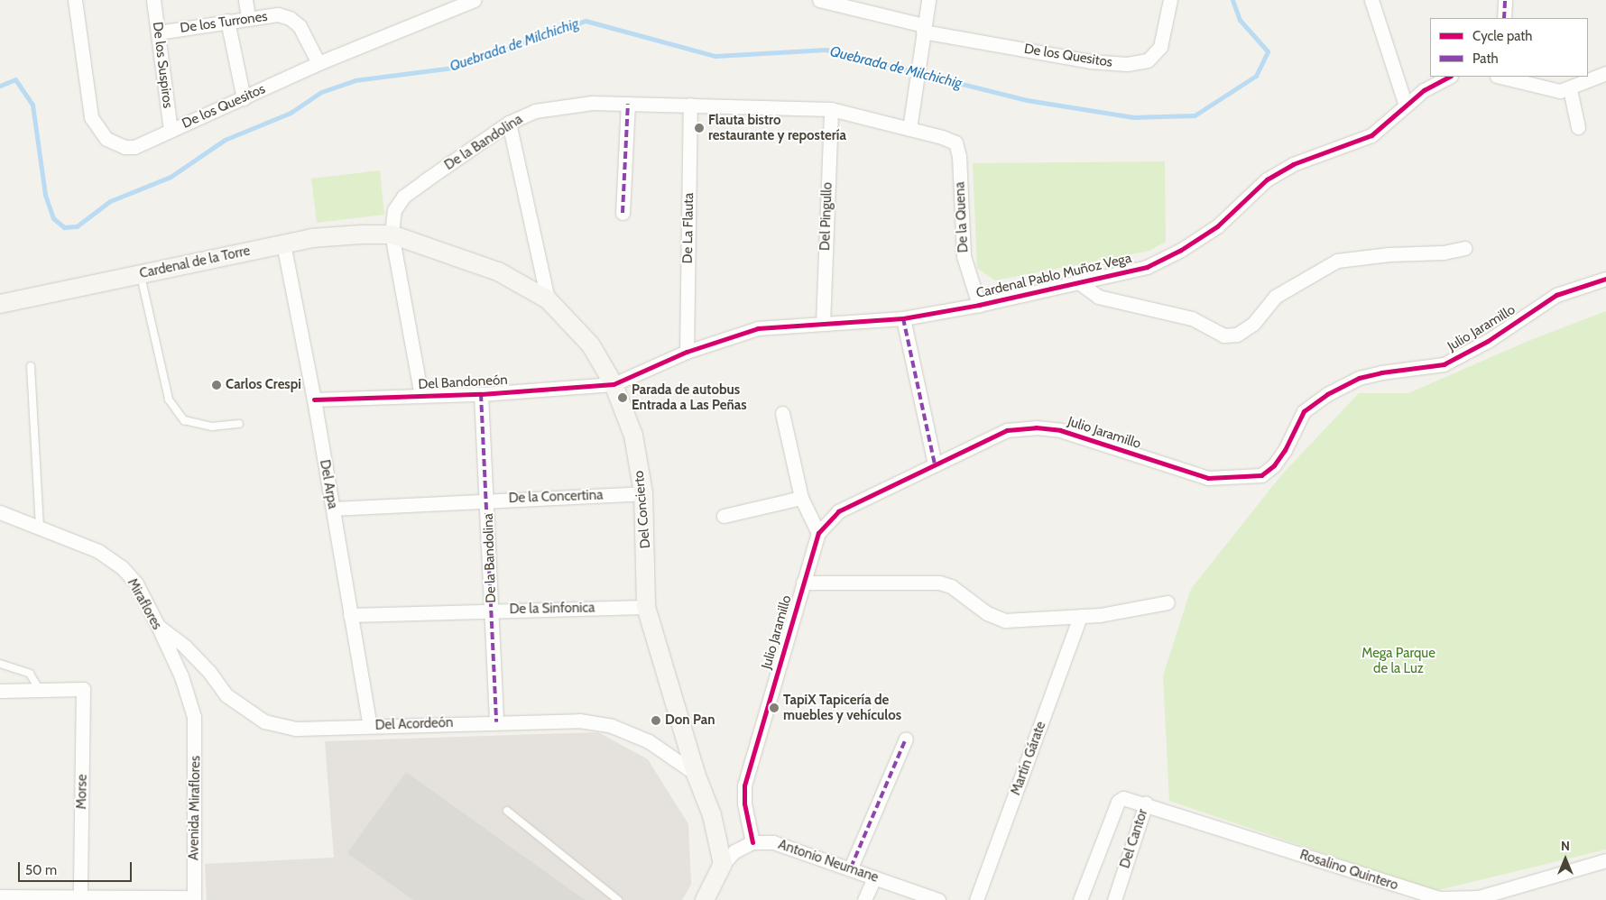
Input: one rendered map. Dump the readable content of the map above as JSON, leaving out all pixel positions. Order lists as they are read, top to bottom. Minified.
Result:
{"streets":{"street":["De los Turrones","De los Quesitos","De los Suspiros","De la Bandolina","Del Pingullo","De la Quena","De La Flauta","Cardenal de la Torre","Cardenal Pablo Muñoz Vega","Julio Jaramillo","Del Bandoneón","Del Arpa","De la Concertina","Del Concierto","Miraflores","De la Sinfonica","Del Acordeón","Martín Gárate","Morse","Avenida Miraflores","Del Cantor","Antonio Neumane","Rosalino Quintero"]},"crossings":[["De los Turrones","De los Quesitos"],["De los Turrones","De los Suspiros"],["De los Quesitos","De los Suspiros"],["De la Bandolina","Del Pingullo"],["De la Bandolina","De la Quena"],["De la Bandolina","De La Flauta"],["De la Bandolina","Cardenal de la Torre"],["De la Bandolina","Del Bandoneón"],["De la Bandolina","De la Concertina"],["De la Bandolina","Del Concierto"],["De la Bandolina","De la Sinfonica"],["De la Bandolina","Del Acordeón"],["Del Pingullo","Cardenal Pablo Muñoz Vega"],["De la Quena","Cardenal Pablo Muñoz Vega"],["De La Flauta","Cardenal Pablo Muñoz Vega"],["Cardenal de la Torre","Del Arpa"],["Cardenal de la Torre","Del Concierto"],["Cardenal Pablo Muñoz Vega","Del Bandoneón"],["Cardenal Pablo Muñoz Vega","Del Concierto"],["Julio Jaramillo","Antonio Neumane"],["Del Bandoneón","Del Arpa"],["Del Bandoneón","Del Concierto"],["Del Arpa","De la Concertina"],["Del Arpa","De la Sinfonica"],["Del Arpa","Del Acordeón"],["De la Concertina","Del Concierto"],["Del Concierto","De la Sinfonica"],["Del Concierto","Del Acordeón"],["Miraflores","Del Acordeón"],["Miraflores","Avenida Miraflores"],["Del Cantor","Rosalino Quintero"]],"water":["Quebrada de Milchichig"],"parks":["Mega Parque de la Luz"],"places":["Flauta bistro restaurante y repostería","Carlos Crespi","Parada de autobus Entrada a Las Peñas","TapiX Tapicería de muebles y vehículos","Don Pan"],"legend":["Cycle path","Path"],"scale_bar":"50 m","north":"top"}
